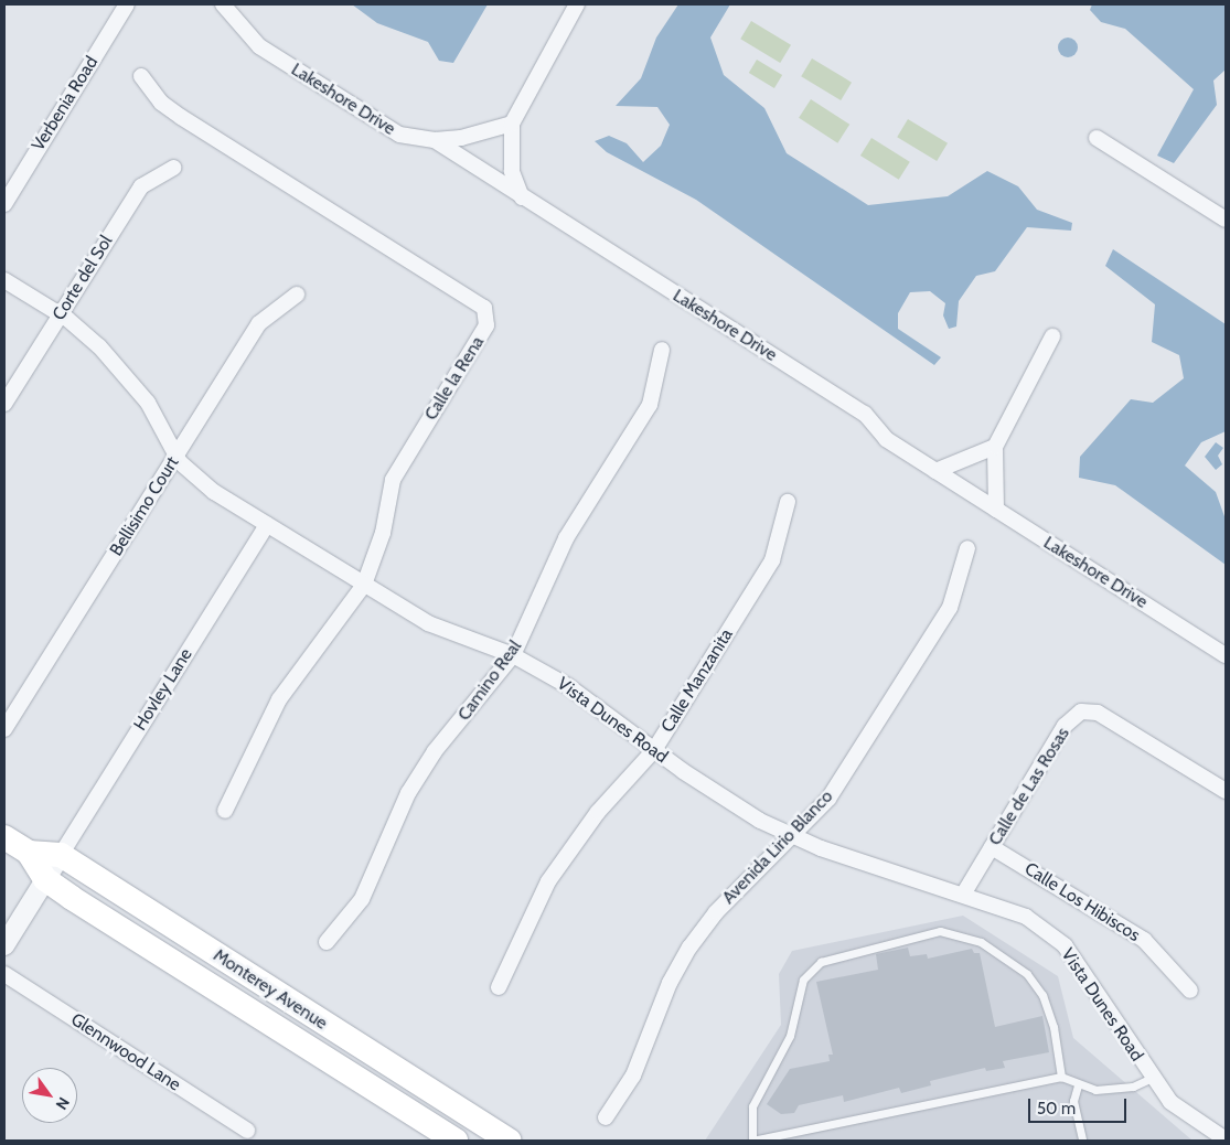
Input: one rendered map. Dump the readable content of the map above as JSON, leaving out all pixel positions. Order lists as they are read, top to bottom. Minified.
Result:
{"streets":{"main road":["Monterey Avenue"],"street":["Lakeshore Drive","Verbenia Road","Corte del Sol","Calle la Rena","Bellisimo Court","Camino Real","Calle Manzanita","Hovley Lane","Vista Dunes Road","Calle de Las Rosas","Avenida Lirio Blanco","Calle Los Hibiscos","Glennwood Lane"]},"crossings":[["Corte del Sol","Vista Dunes Road"],["Calle la Rena","Vista Dunes Road"],["Bellisimo Court","Vista Dunes Road"],["Camino Real","Vista Dunes Road"],["Calle Manzanita","Vista Dunes Road"],["Hovley Lane","Vista Dunes Road"],["Hovley Lane","Monterey Avenue"],["Vista Dunes Road","Calle de Las Rosas"],["Vista Dunes Road","Avenida Lirio Blanco"],["Calle de Las Rosas","Calle Los Hibiscos"]],"scale_bar":"50 m","north":"bottom right"}
